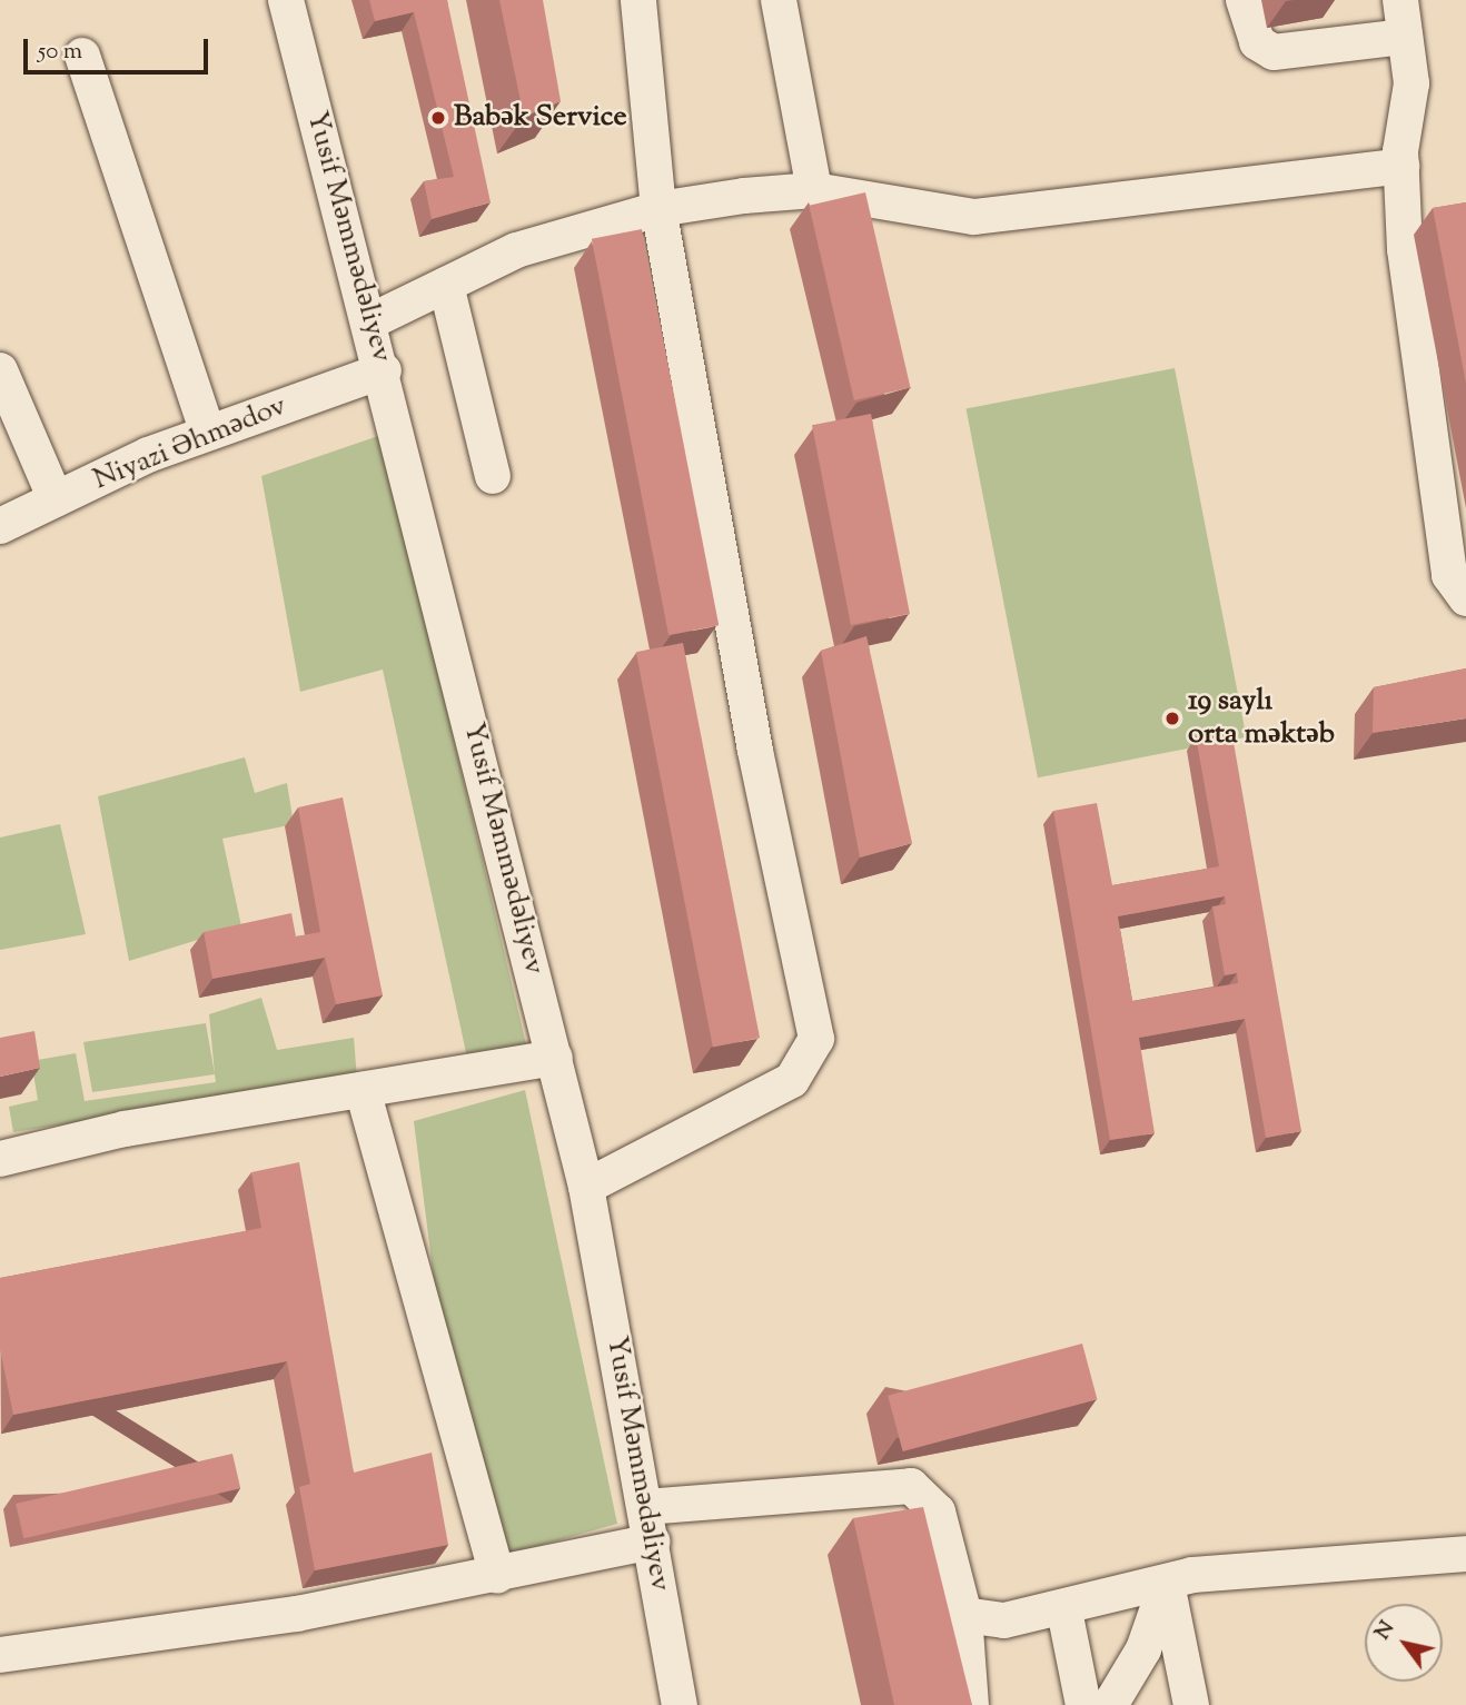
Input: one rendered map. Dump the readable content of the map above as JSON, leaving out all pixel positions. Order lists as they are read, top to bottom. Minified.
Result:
{"streets":{"street":["Yusif Məmmədəliyev","Niyazi Əhmədov"]},"crossings":[["Yusif Məmmədəliyev","Niyazi Əhmədov"]],"places":["Babək Service","19 saylı orta məktəb"],"scale_bar":"50 m","north":"top left"}
